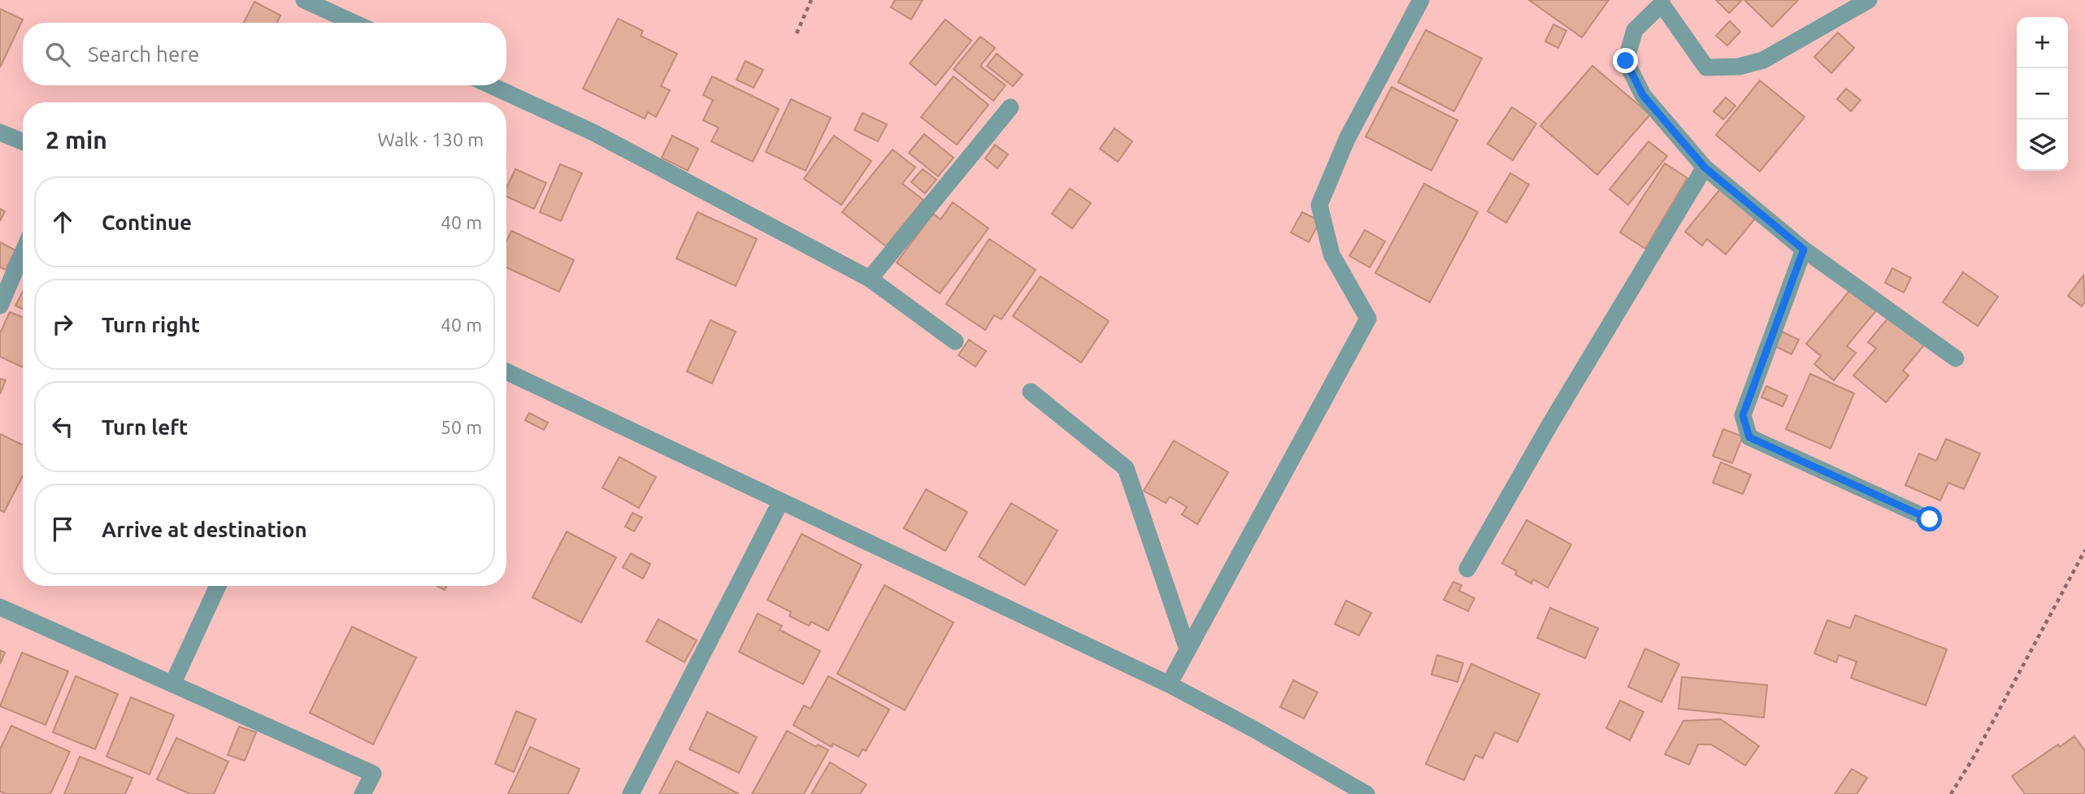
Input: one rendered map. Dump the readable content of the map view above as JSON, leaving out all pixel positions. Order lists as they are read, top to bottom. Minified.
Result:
{"page":{"map_buttons":["+","−"],"search":"Search here","heading":["2 min","Walk · 130 m"],"list":[["Continue","40 m"],["Turn right","40 m"],["Turn left","50 m"],"Arrive at destination"]}}
